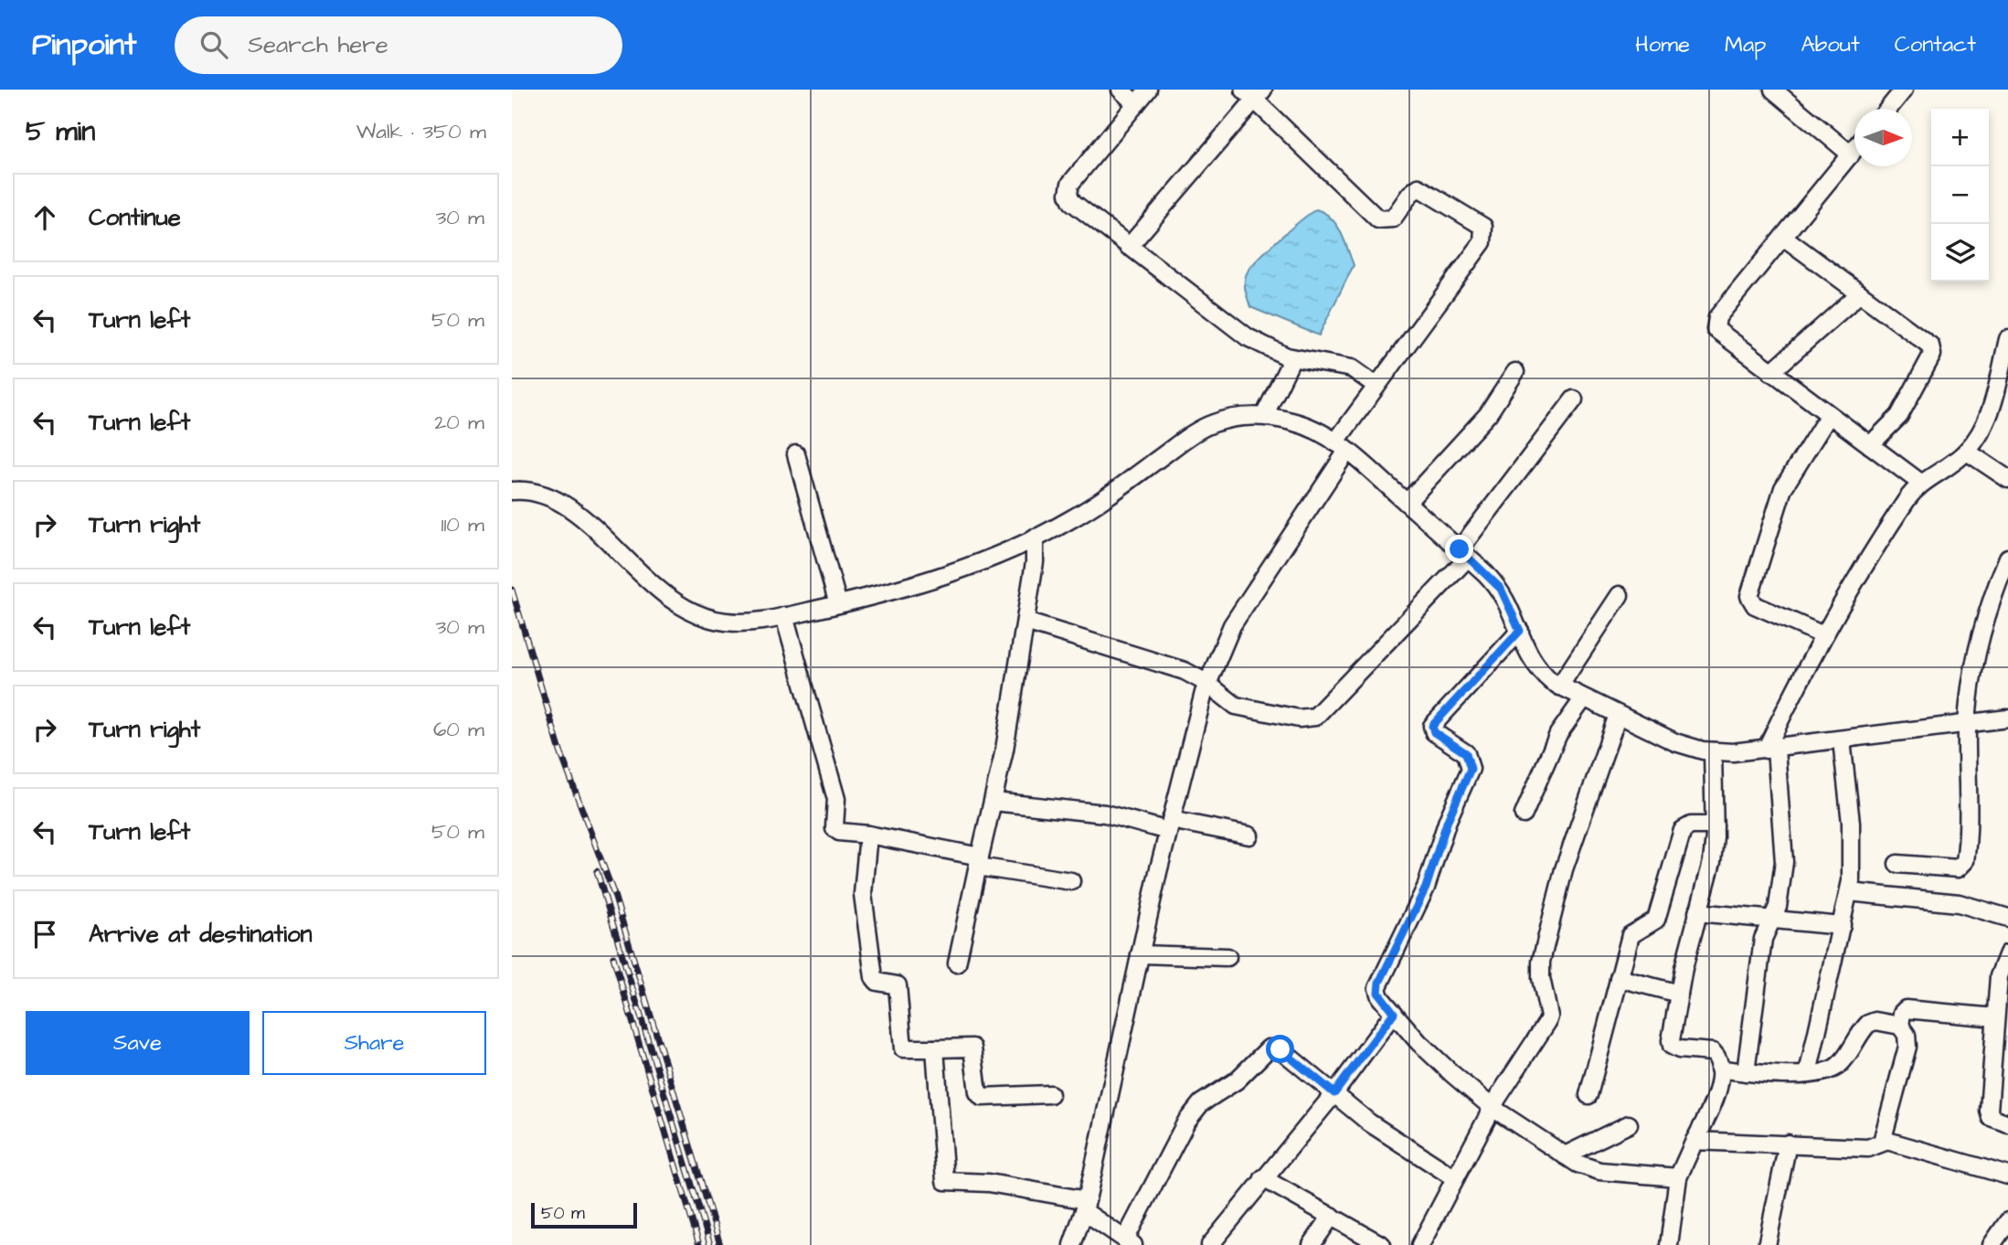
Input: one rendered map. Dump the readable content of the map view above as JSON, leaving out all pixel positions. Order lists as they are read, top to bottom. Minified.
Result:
{"scale_bar":"50 m","north":"right","page":{"header":"Pinpoint","search":"Search here","nav":["Home","Map","About","Contact"],"heading":["5 min","Walk · 350 m"],"map_buttons":["+","−"],"list":[["Continue","30 m"],["Turn left","50 m"],["Turn left","20 m"],["Turn right","110 m"],["Turn left","30 m"],["Turn right","60 m"],["Turn left","50 m"],"Arrive at destination"],"buttons":["Save","Share"],"scale":"50 m"}}
